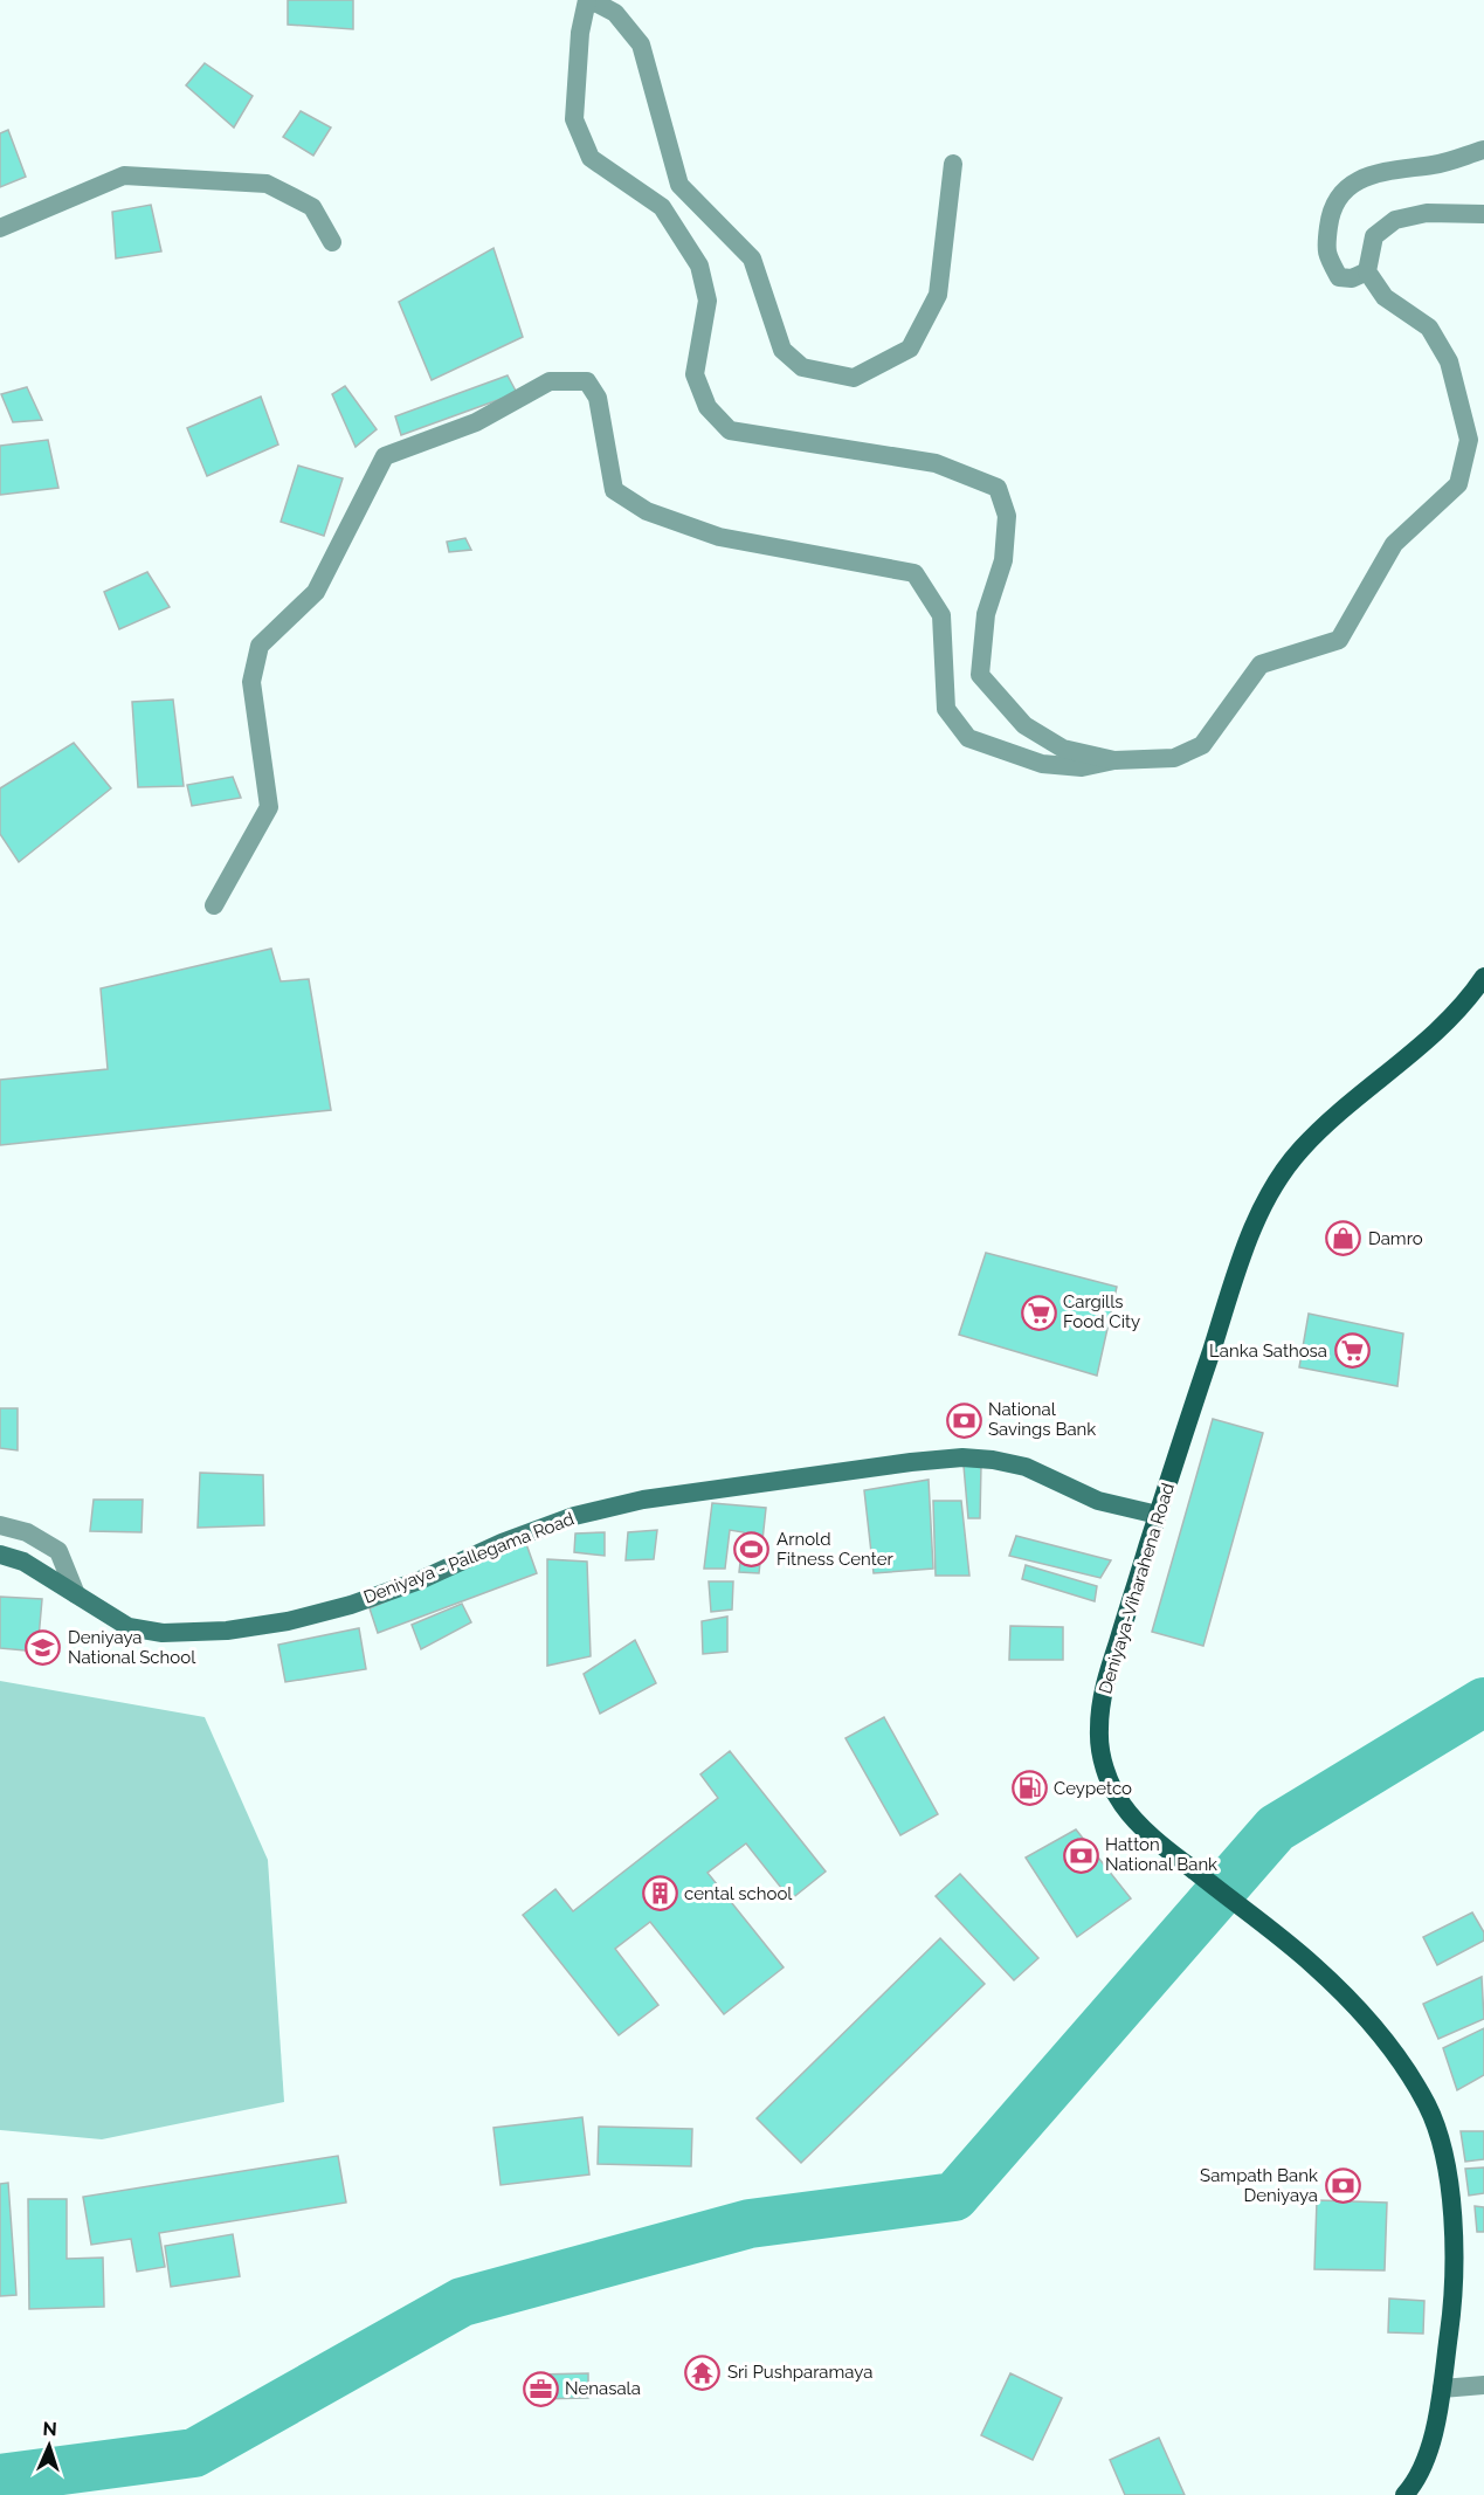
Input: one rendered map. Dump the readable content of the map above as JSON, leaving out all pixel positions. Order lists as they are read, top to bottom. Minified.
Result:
{"streets":{"main road":["Deniyaya - Pallegama Road","Deniyaya-Viharahena Road"]},"crossings":[["Deniyaya - Pallegama Road","Deniyaya-Viharahena Road"]],"places":{"shop":["Damro"],"supermarket":["Cargills Food City","Lanka Sathosa"],"bank":["National Savings Bank","Hatton National Bank","Sampath Bank Deniyaya"],"sports":["Arnold Fitness Center"],"school or university":["Deniyaya National School"],"fuel station":["Ceypetco"],"building":["cental school"],"temple":["Sri Pushparamaya"],"office":["Nenasala"]},"north":"top"}
